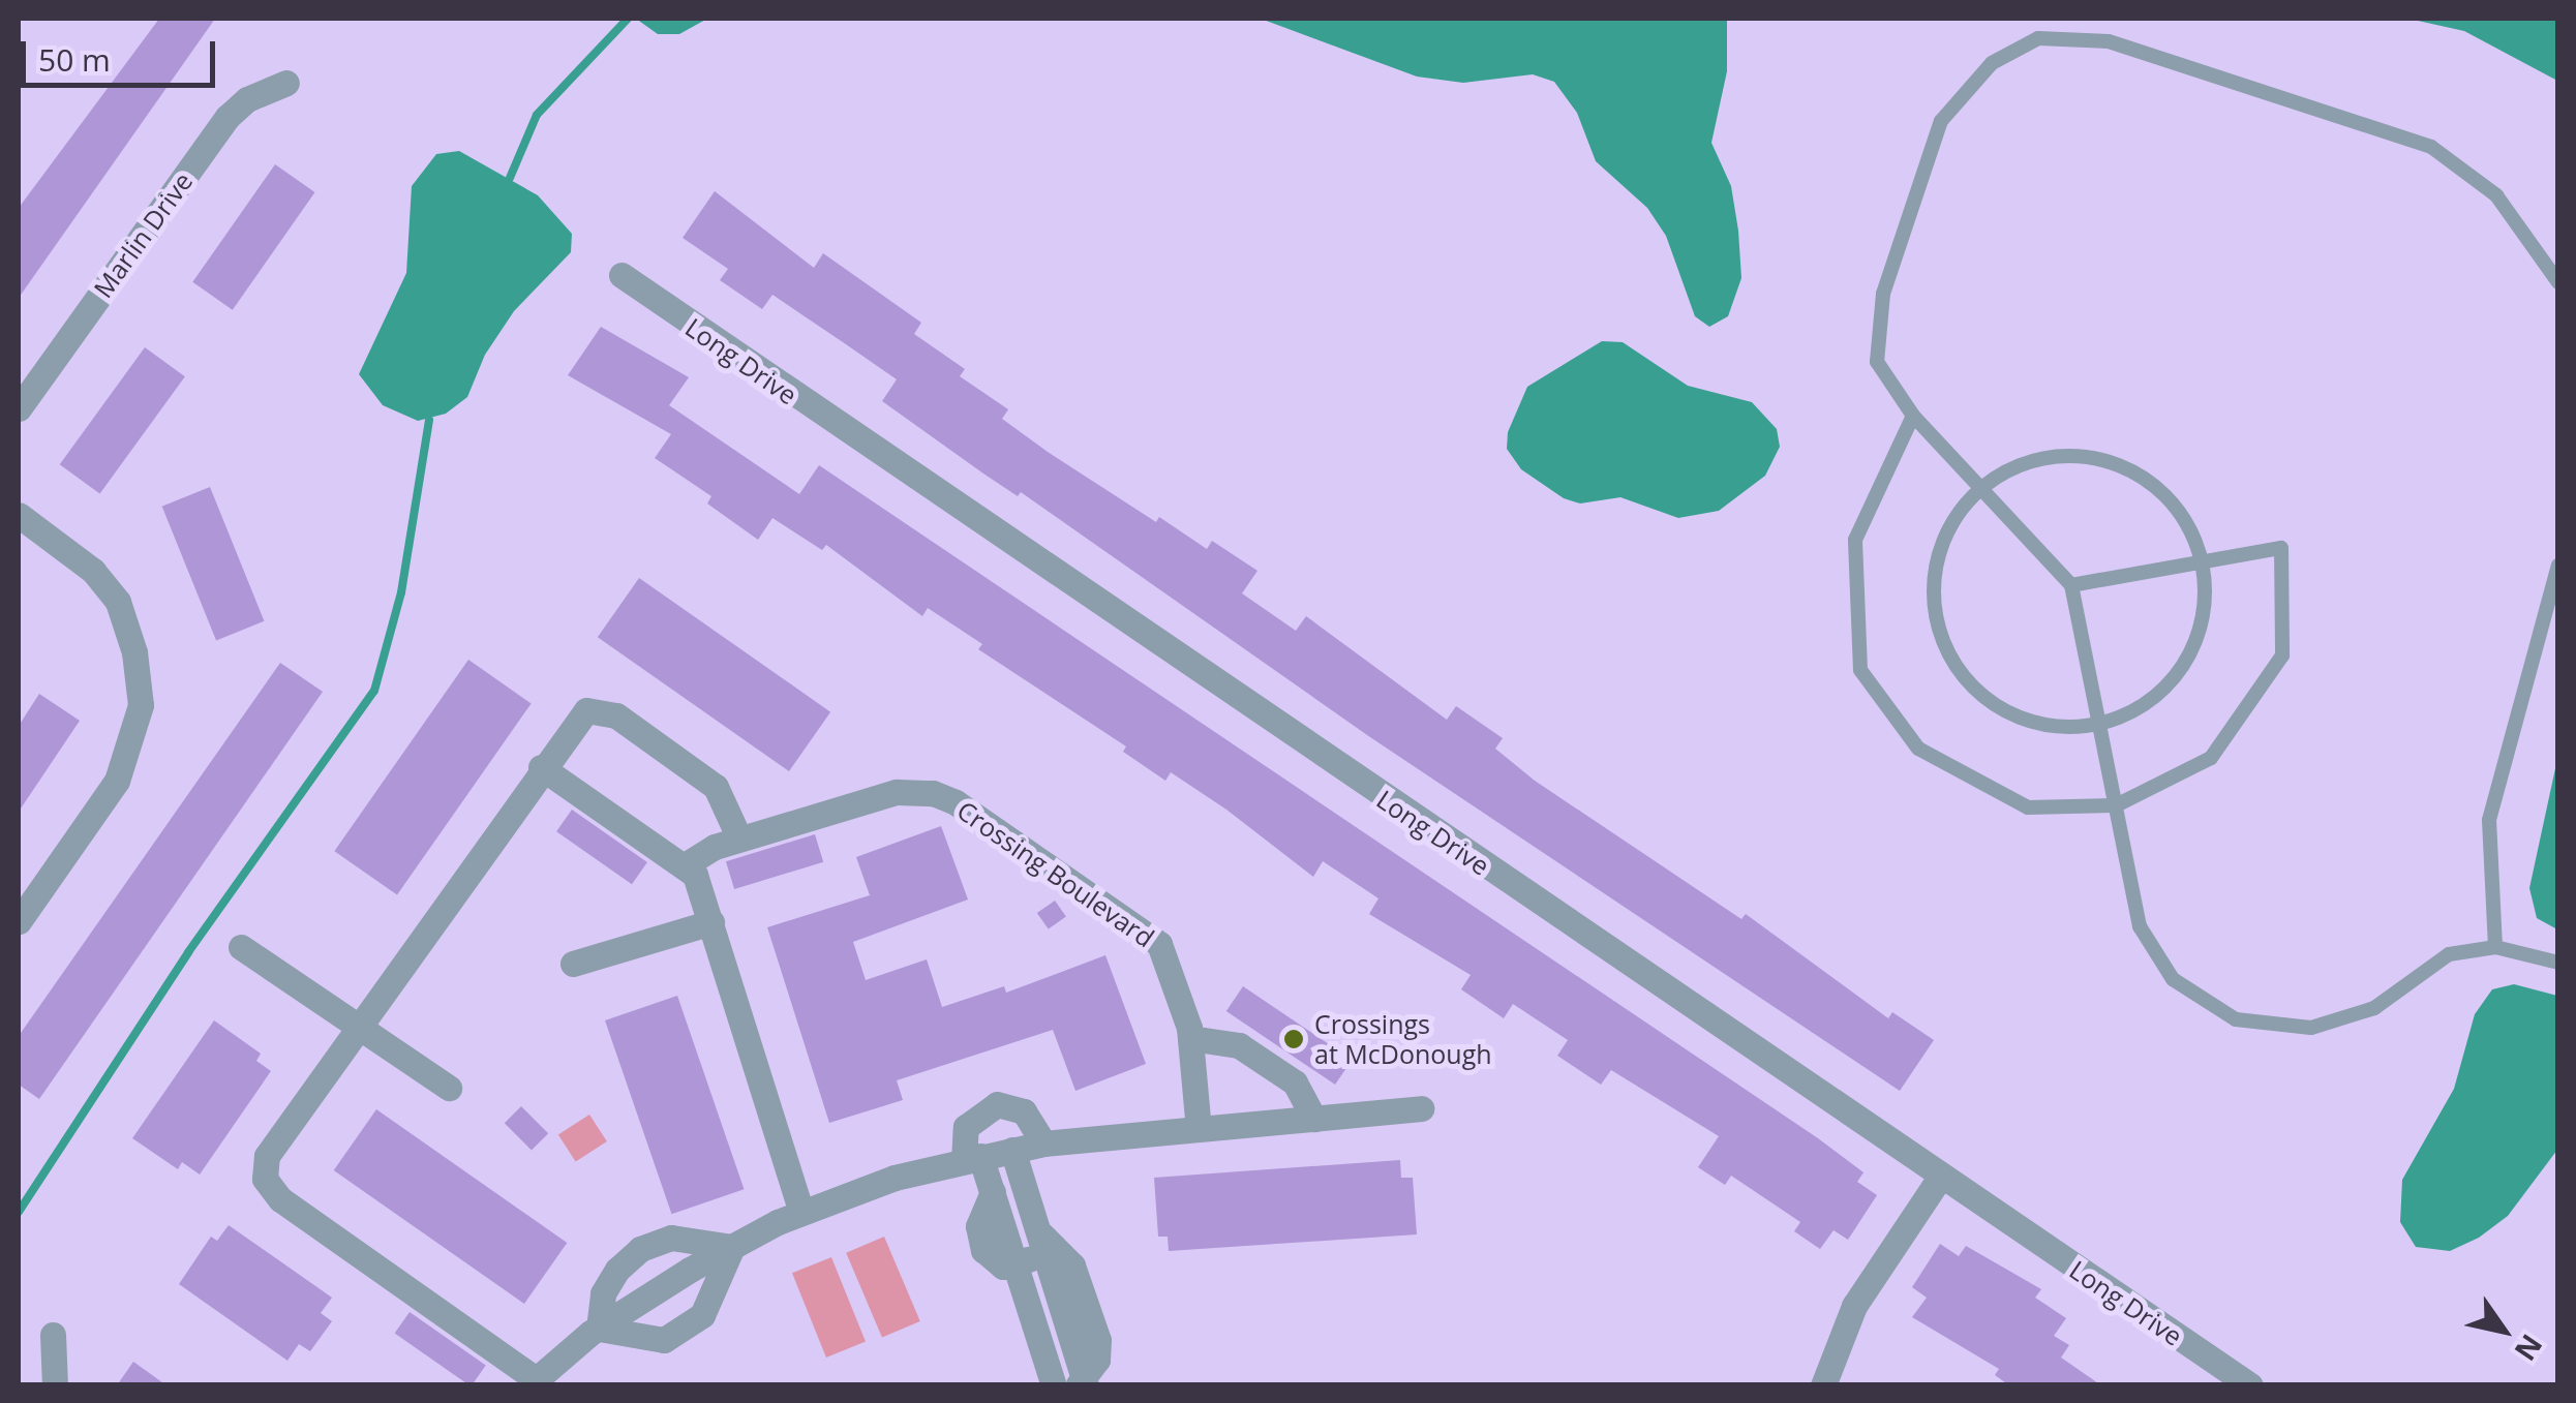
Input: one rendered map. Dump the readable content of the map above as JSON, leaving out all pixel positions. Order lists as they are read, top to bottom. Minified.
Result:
{"streets":{"street":["Marlin Drive","Long Drive","Crossing Boulevard"]},"places":["Crossings at McDonough"],"scale_bar":"50 m","north":"bottom right"}
